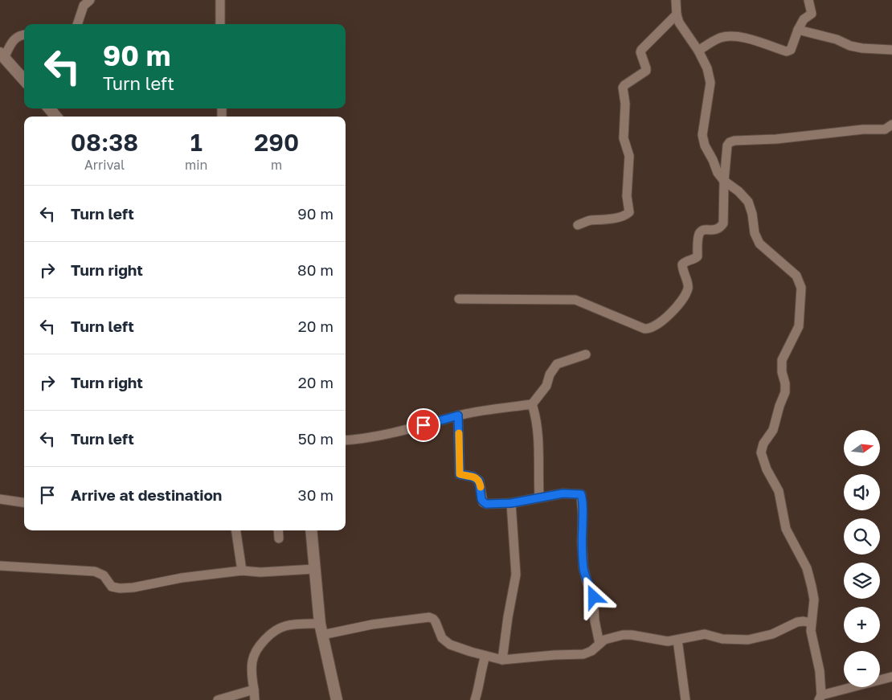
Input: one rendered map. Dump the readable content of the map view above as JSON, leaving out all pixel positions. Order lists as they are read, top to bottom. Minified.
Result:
{"north":"right","page":{"turn":["90 m","Turn left"],"eta":["08:38","Arrival","1","min","290","m"],"list":[{"name":"Turn left","value":"90 m"},{"name":"Turn right","value":"80 m"},{"name":"Turn left","value":"20 m"},{"name":"Turn right","value":"20 m"},{"name":"Turn left","value":"50 m"},{"name":"Arrive at destination","value":"30 m"}],"map_buttons":["+","−"]}}
